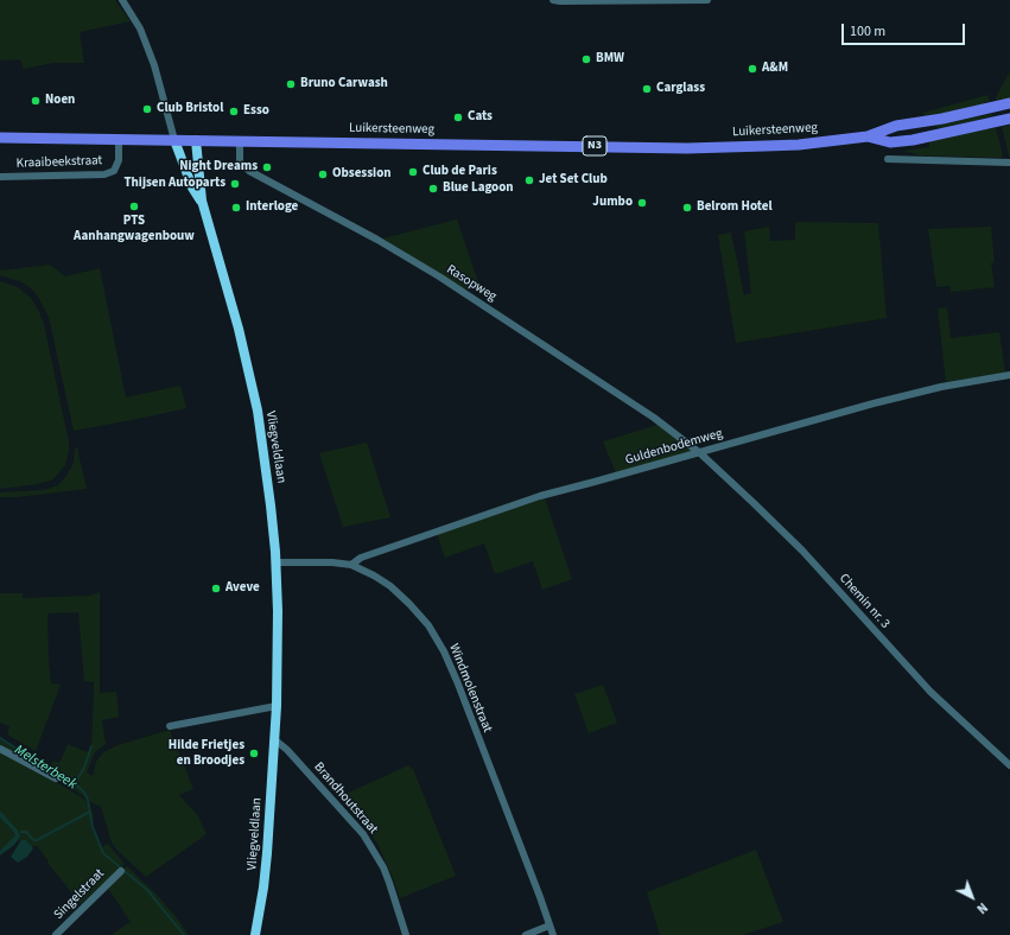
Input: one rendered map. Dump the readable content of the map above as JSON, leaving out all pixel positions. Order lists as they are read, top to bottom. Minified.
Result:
{"streets":{"main road":["Luikersteenweg","N3","Vliegveldlaan"],"street":["Kraaibeekstraat","Rasopweg","Guldenbodemweg","Chemin nr. 3","Windmolenstraat","Brandhoutstraat","Singelstraat"]},"crossings":[["Luikersteenweg","Kraaibeekstraat"],["Luikersteenweg","Rasopweg"],["Luikersteenweg","Vliegveldlaan"],["Rasopweg","Guldenbodemweg"],["Rasopweg","Chemin nr. 3"],["Vliegveldlaan","Windmolenstraat"],["Vliegveldlaan","Brandhoutstraat"],["Guldenbodemweg","Chemin nr. 3"],["Guldenbodemweg","Windmolenstraat"]],"water":["Melsterbeek"],"places":["BMW","A&M","Bruno Carwash","Carglass","Noen","Club Bristol","Esso","Cats","Night Dreams","Club de Paris","Obsession","Jet Set Club","Thijsen Autoparts","Blue Lagoon","Jumbo","PTS Aanhangwagenbouw","Interloge","Belrom Hotel","Aveve","Hilde Frietjes en Broodjes"],"scale_bar":"100 m","north":"bottom right"}
